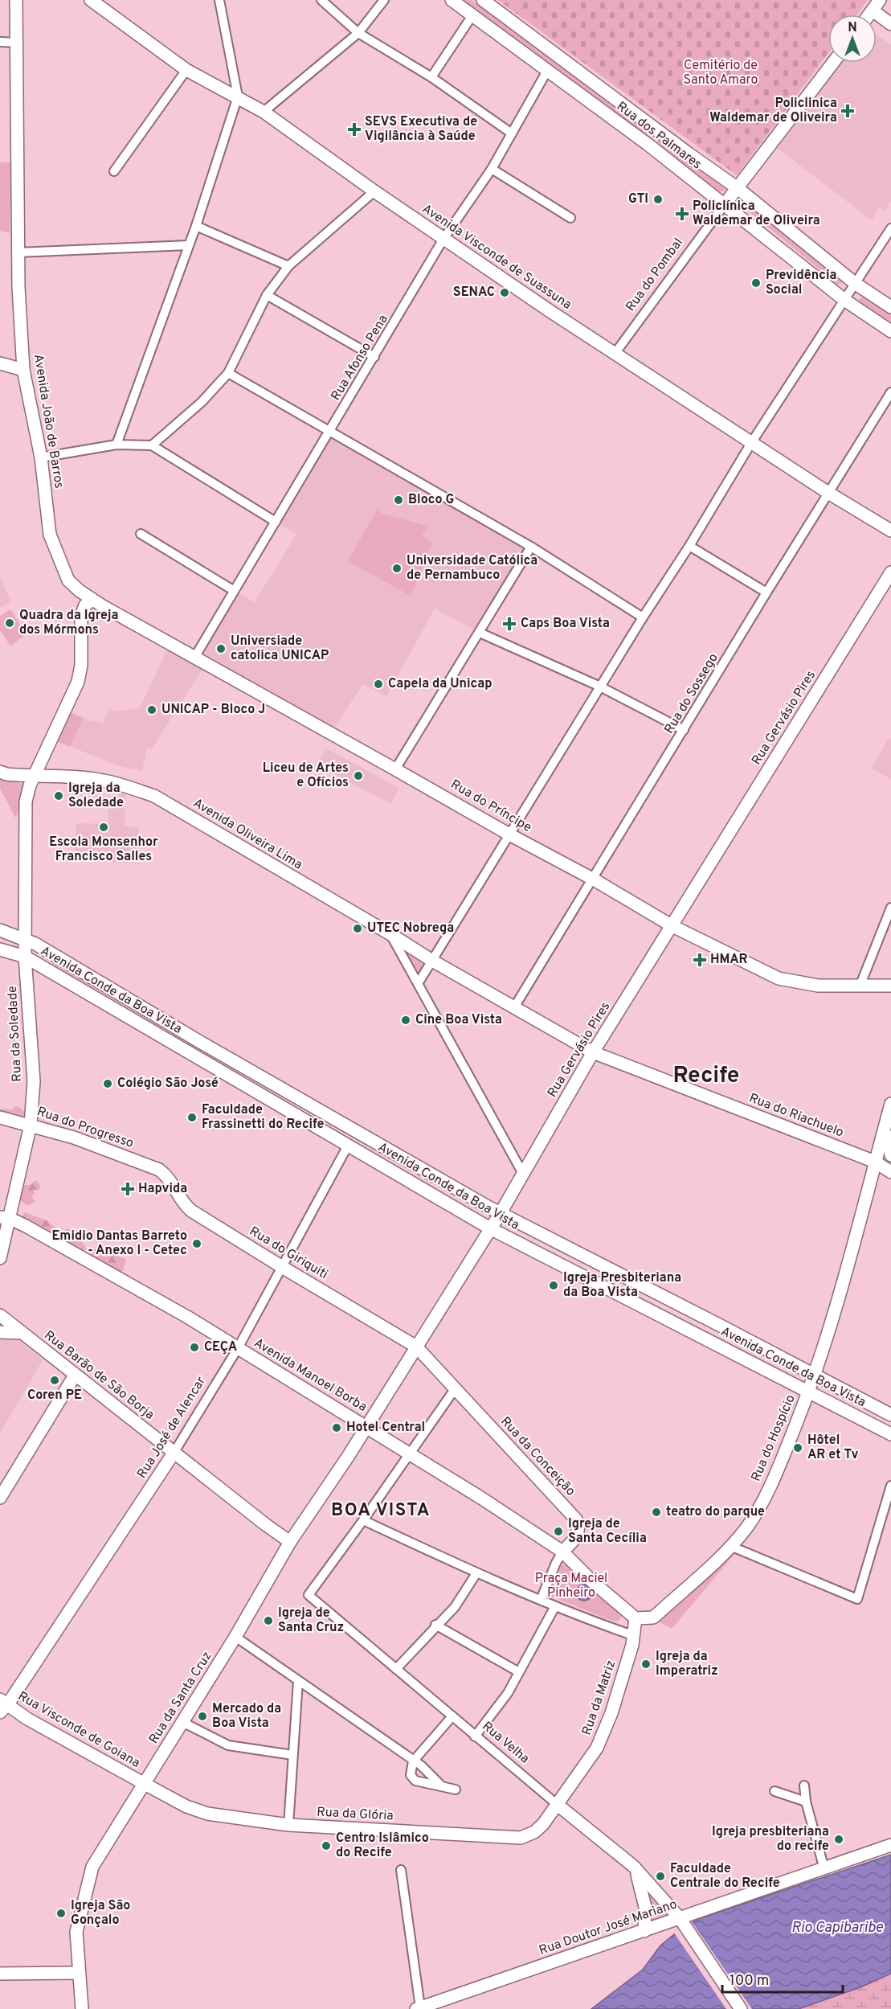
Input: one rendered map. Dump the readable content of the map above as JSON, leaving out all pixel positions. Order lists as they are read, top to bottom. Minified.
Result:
{"streets":{"main road":["Rua dos Palmares","Avenida Visconde de Suassuna","Rua do Pombal","Avenida João de Barros","Rua Gervásio Pires","Rua do Príncipe","Avenida Oliveira Lima","Avenida Conde da Boa Vista","Rua da Soledade","Rua do Riachuelo","Rua do Progresso","Rua do Giriquiti","Rua Barão de São Borja","Avenida Manoel Borba","Rua José de Alencar","Rua do Hospício","Rua da Conceição","Rua da Santa Cruz","Rua da Matriz","Rua Visconde de Goiana","Rua Velha","Rua da Glória","Rua Doutor José Mariano"],"street":["Rua Afonso Pena","Rua do Sossego"]},"crossings":[["Rua dos Palmares","Rua do Pombal"],["Rua dos Palmares","Rua Afonso Pena"],["Avenida Visconde de Suassuna","Rua do Pombal"],["Avenida Visconde de Suassuna","Rua Afonso Pena"],["Avenida Visconde de Suassuna","Rua do Sossego"],["Rua Afonso Pena","Rua do Príncipe"],["Avenida João de Barros","Rua do Príncipe"],["Avenida João de Barros","Rua da Soledade"],["Rua do Sossego","Rua do Príncipe"],["Rua do Sossego","Rua do Riachuelo"],["Rua Gervásio Pires","Rua do Príncipe"],["Rua Gervásio Pires","Avenida Conde da Boa Vista"],["Rua Gervásio Pires","Rua do Riachuelo"],["Rua Gervásio Pires","Rua do Giriquiti"],["Rua Gervásio Pires","Rua Barão de São Borja"],["Rua Gervásio Pires","Avenida Manoel Borba"],["Rua Gervásio Pires","Rua da Conceição"],["Rua Gervásio Pires","Rua da Santa Cruz"],["Rua do Príncipe","Rua da Soledade"],["Avenida Oliveira Lima","Rua da Soledade"],["Avenida Oliveira Lima","Rua do Riachuelo"],["Avenida Conde da Boa Vista","Rua da Soledade"],["Avenida Conde da Boa Vista","Rua José de Alencar"],["Avenida Conde da Boa Vista","Rua do Hospício"],["Rua da Soledade","Rua do Progresso"],["Rua da Soledade","Avenida Manoel Borba"],["Rua do Riachuelo","Rua do Hospício"],["Rua do Progresso","Rua do Giriquiti"],["Rua do Giriquiti","Rua José de Alencar"],["Rua do Giriquiti","Rua da Conceição"],["Rua Barão de São Borja","Rua José de Alencar"],["Rua Barão de São Borja","Rua da Santa Cruz"],["Avenida Manoel Borba","Rua José de Alencar"],["Avenida Manoel Borba","Rua do Hospício"],["Avenida Manoel Borba","Rua da Conceição"],["Avenida Manoel Borba","Rua da Matriz"],["Rua José de Alencar","Rua Visconde de Goiana"],["Rua do Hospício","Rua da Matriz"],["Rua da Santa Cruz","Rua Visconde de Goiana"],["Rua da Santa Cruz","Rua da Glória"],["Rua da Matriz","Rua Velha"],["Rua da Matriz","Rua da Glória"],["Rua Visconde de Goiana","Rua da Glória"],["Rua Velha","Rua da Glória"],["Rua Velha","Rua Doutor José Mariano"]],"districts":["Recife","BOA VISTA"],"water":["Rio Capibaribe"],"parks":["Cemitério de Santo Amaro","Praça Maciel Pinheiro"],"places":{"health":["Policlinica Waldemar de Oliveira","SEVS Executiva de Vigilância à Saúde","Policlínica Waldemar de Oliveira","Caps Boa Vista","HMAR","Hapvida"],"other":["GTI","Previdência Social","SENAC","Bloco G","Universidade Católica de Pernambuco","Quadra da Igreja dos Mórmons","Universiade catolica UNICAP","Capela da Unicap","UNICAP - Bloco J","Liceu de Artes e Ofícios","Igreja da Soledade","Escola Monsenhor Francisco Salles","UTEC Nobrega","Cine Boa Vista","Colégio São José","Faculdade Frassinetti do Recife","Emidio Dantas Barreto - Anexo I - Cetec","Igreja Presbiteriana da Boa Vista","CEÇA","Coren PE","Hotel Central","Hôtel AR et Tv","teatro do parque","Igreja de Santa Cecília","Igreja de Santa Cruz","Igreja da Imperatriz","Mercado da Boa Vista","Igreja presbiteriana do recife","Centro Islâmico do Recife","Faculdade Centrale do Recife","Igreja São Gonçalo"]},"scale_bar":"100 m","north":"top"}
